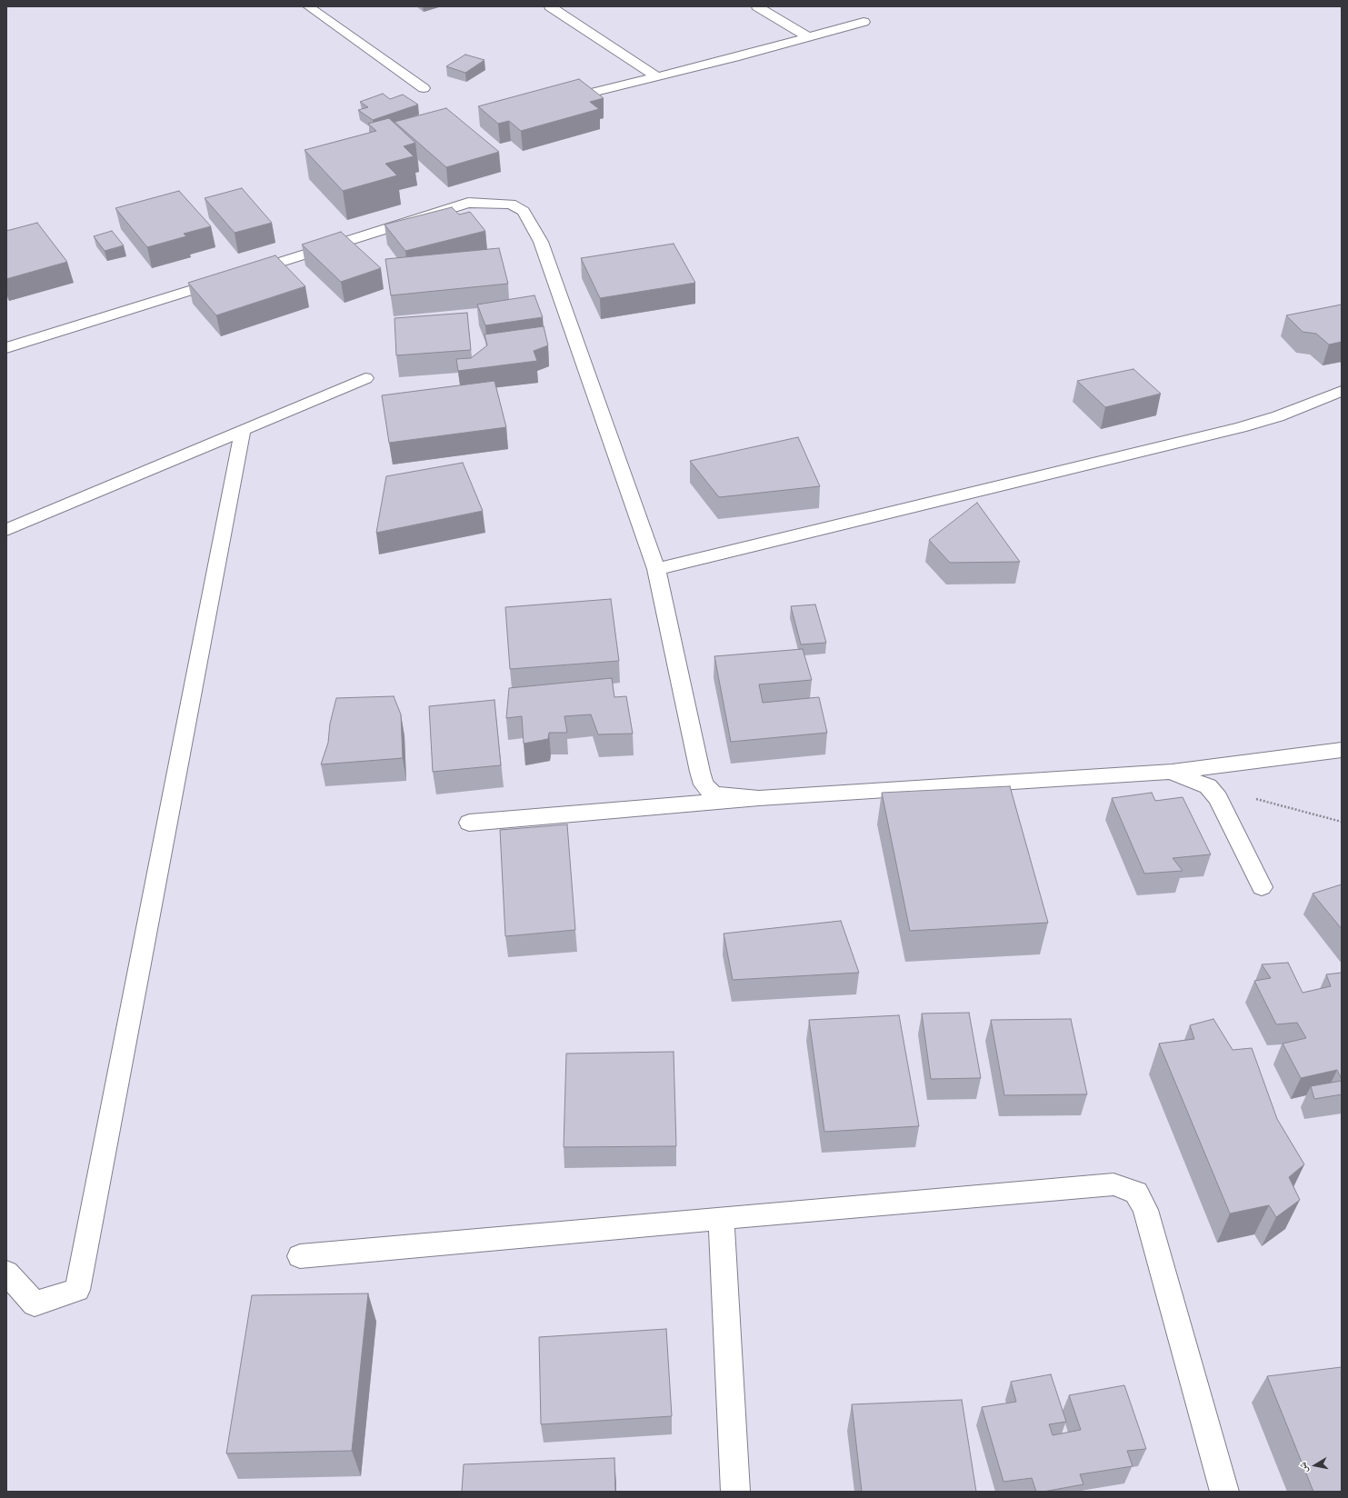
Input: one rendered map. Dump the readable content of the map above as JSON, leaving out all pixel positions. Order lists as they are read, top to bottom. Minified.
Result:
{"north":"left"}
